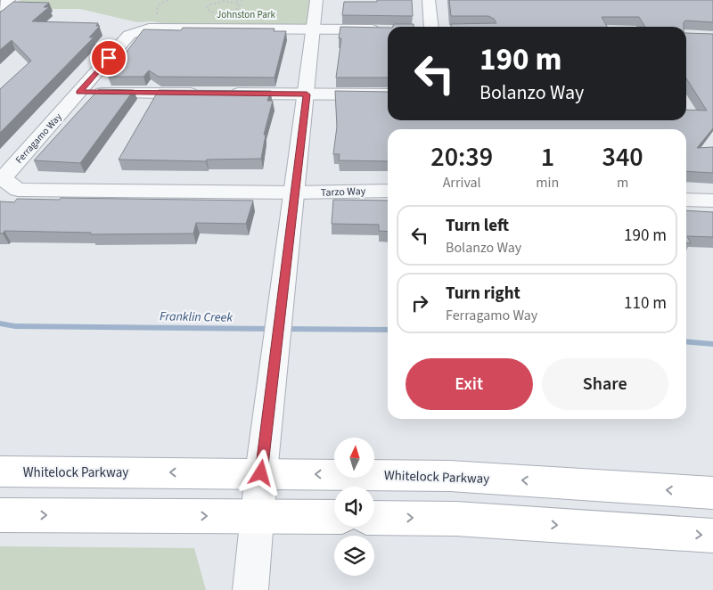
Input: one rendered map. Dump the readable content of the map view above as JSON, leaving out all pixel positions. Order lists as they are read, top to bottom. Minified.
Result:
{"streets":{"main road":["Whitelock Parkway"],"street":["Ferragamo Way","Tarzo Way"]},"crossings":[["Ferragamo Way","Tarzo Way"]],"water":["Franklin Creek"],"parks":["Johnston Park"],"north":"top","page":{"turn":["190 m","Bolanzo Way"],"eta":["20:39","Arrival","1","min","340","m"],"list":[{"name":"Turn left","note":"Bolanzo Way","value":"190 m"},{"name":"Turn right","note":"Ferragamo Way","value":"110 m"}],"buttons":["Exit","Share"]}}
